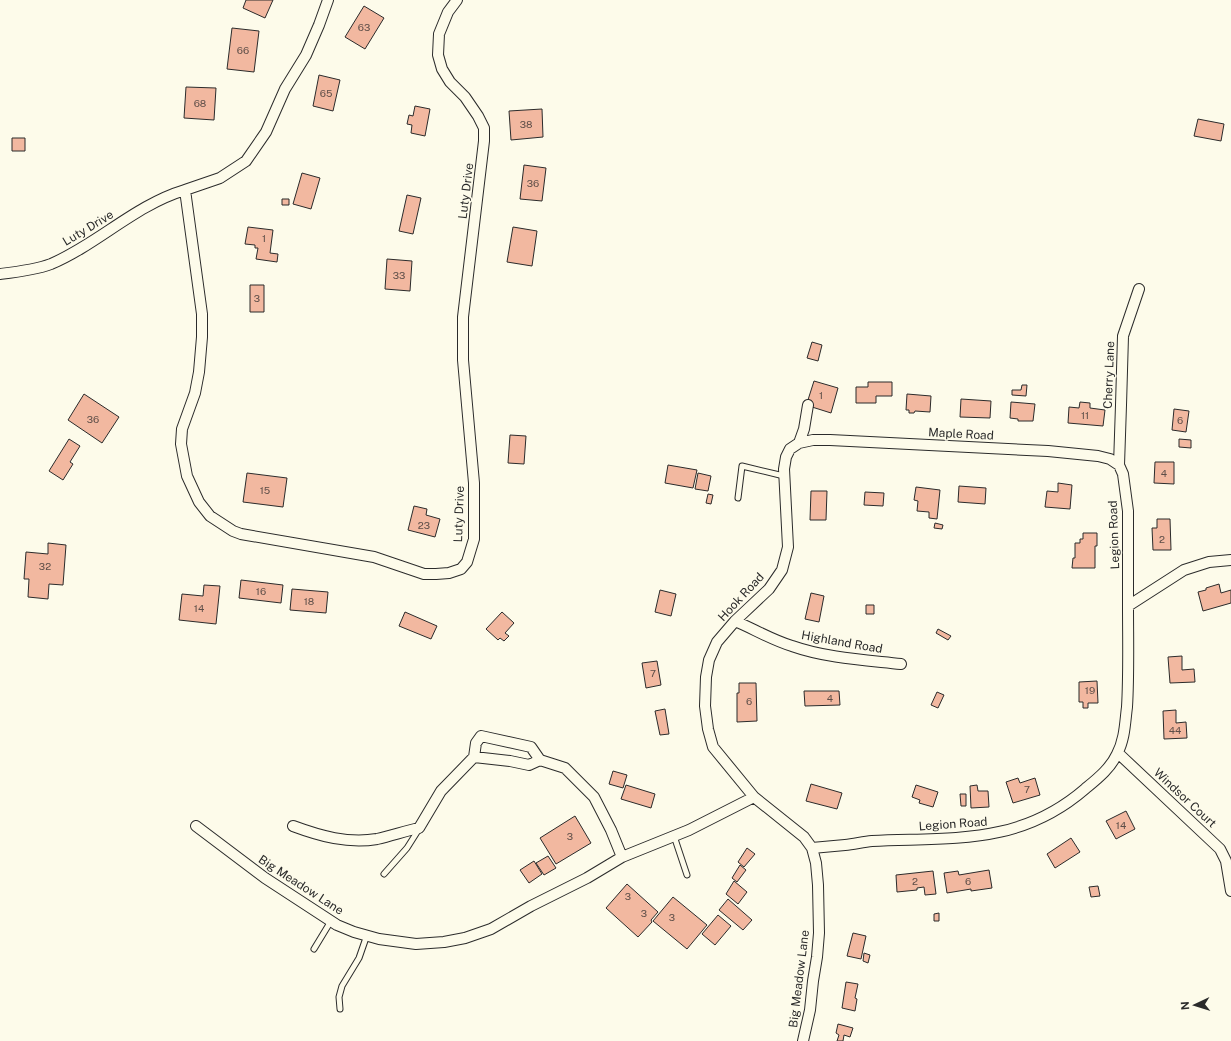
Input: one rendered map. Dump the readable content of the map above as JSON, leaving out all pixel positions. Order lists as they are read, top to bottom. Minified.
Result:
{"streets":{"street":["Luty Drive","Cherry Lane","Maple Road","Legion Road","Hook Road","Highland Road","Windsor Court","Big Meadow Lane"]},"crossings":[["Cherry Lane","Maple Road"],["Cherry Lane","Legion Road"],["Maple Road","Legion Road"],["Maple Road","Hook Road"],["Legion Road","Windsor Court"],["Legion Road","Big Meadow Lane"],["Hook Road","Highland Road"],["Hook Road","Big Meadow Lane"]],"house_numbers":["63","66","65","68","38","36","1","33","3","1","11","36","6","4","15","23","2","32","16","18","14","7","19","4","6","44","7","14","3","2","6","3","3","3"],"north":"left"}
